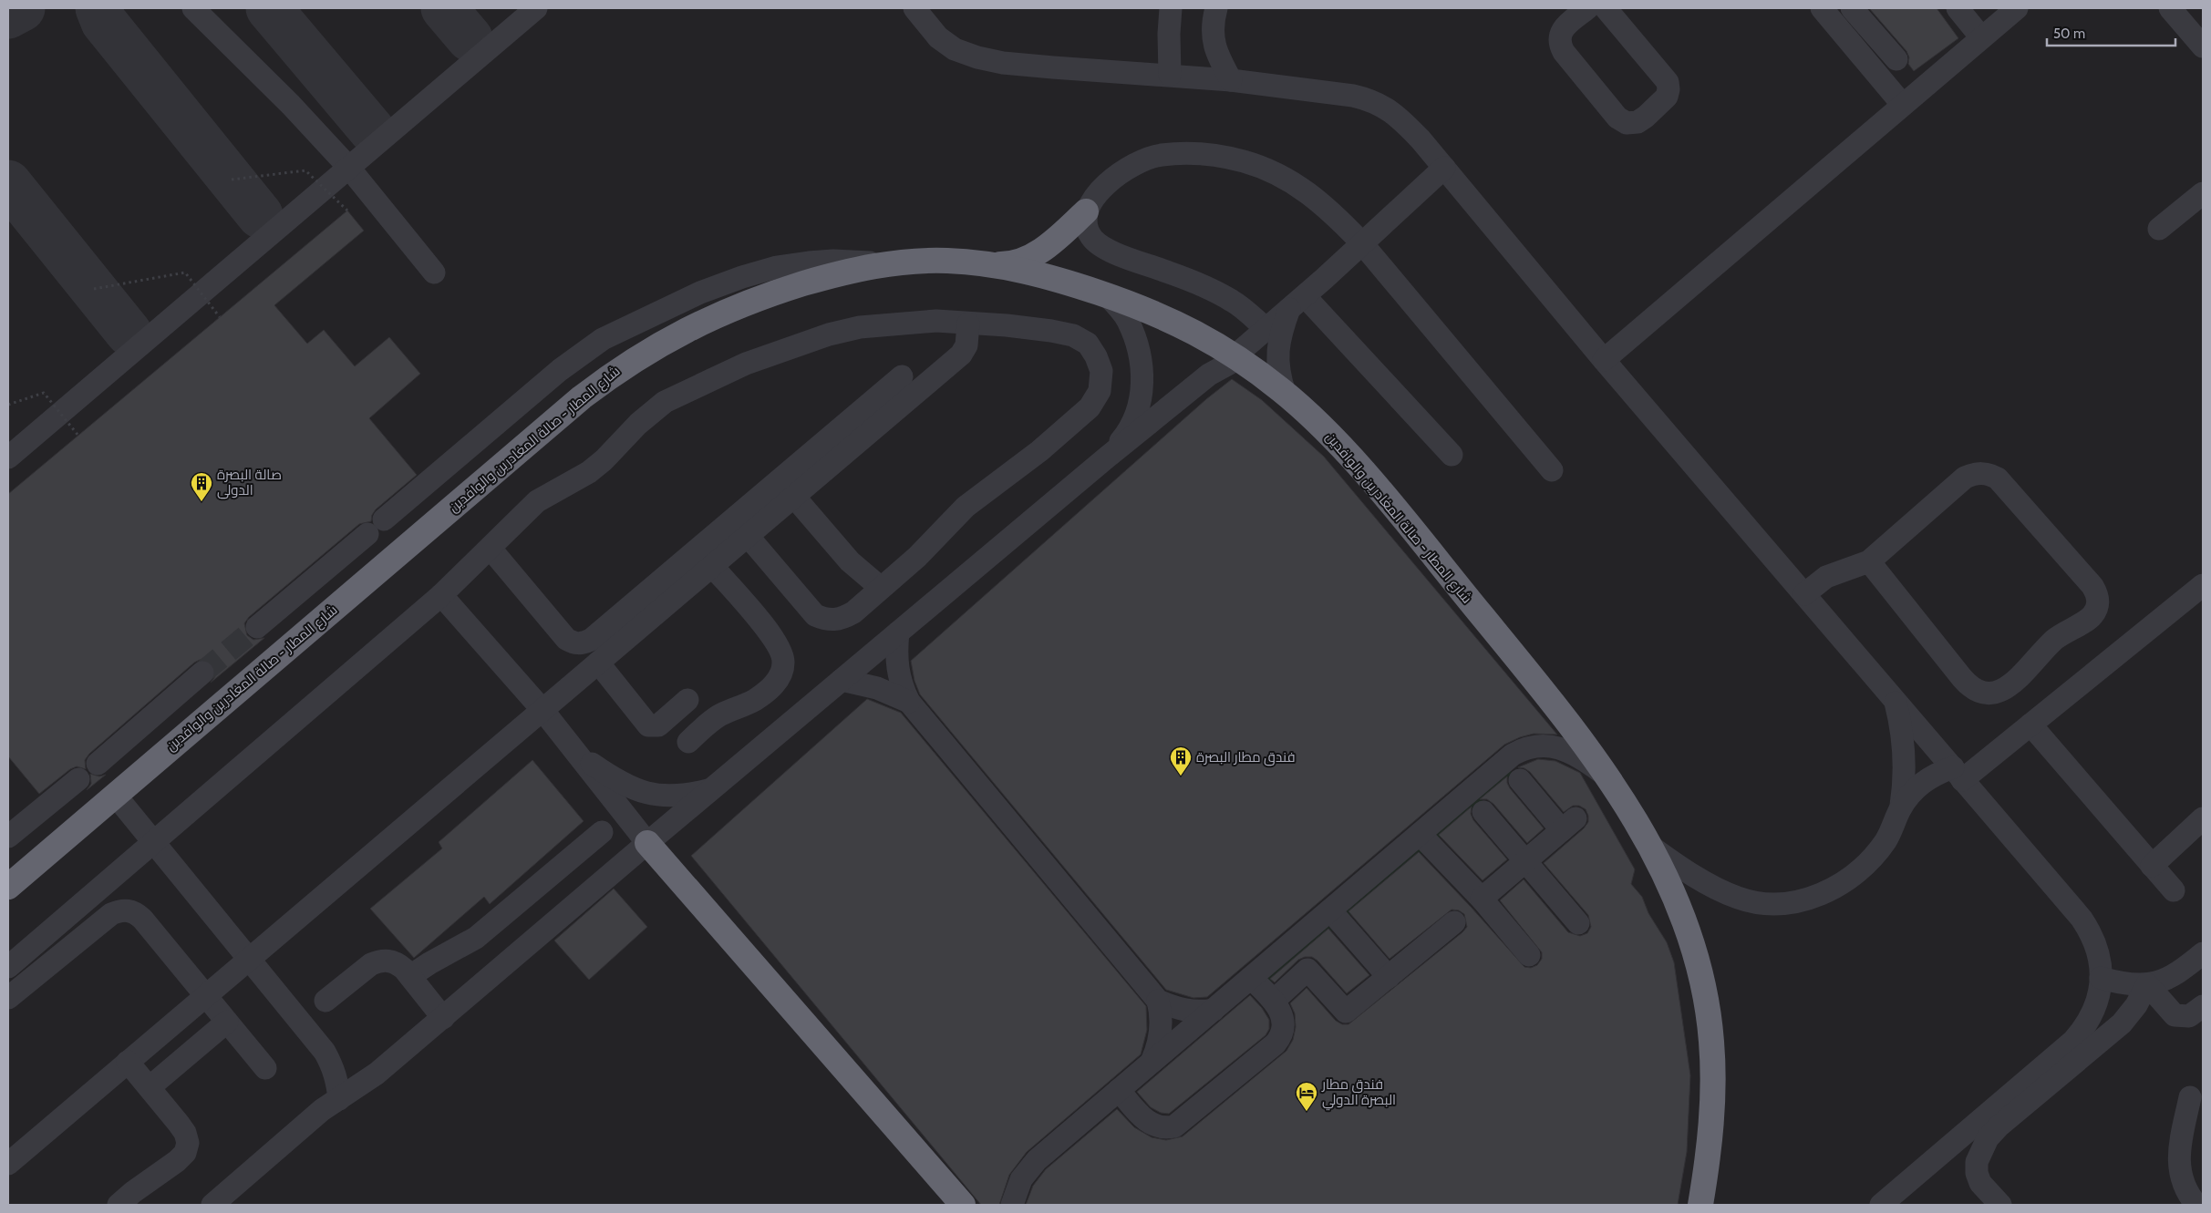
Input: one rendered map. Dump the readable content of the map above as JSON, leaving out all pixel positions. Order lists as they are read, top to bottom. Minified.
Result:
{"streets":{"highway":["شارع المطار - صالة المغادرين والوافدين"]},"places":{"building":["صالة البصرة الدولى","فندق مطار البصرة"],"hotel":["فندق مطار البصرة الدولي"]},"scale_bar":"50 m"}
